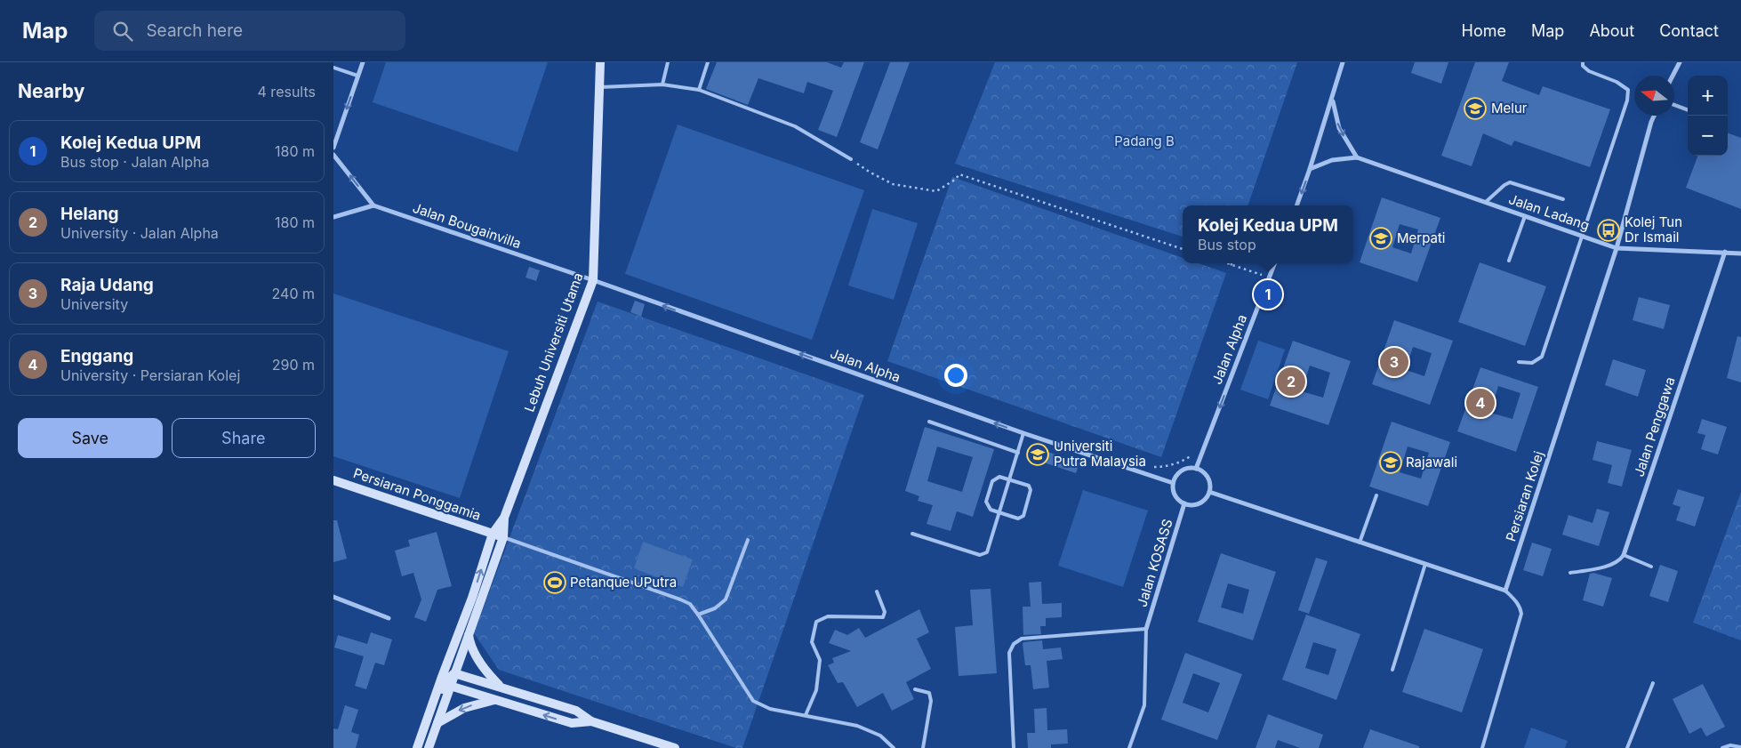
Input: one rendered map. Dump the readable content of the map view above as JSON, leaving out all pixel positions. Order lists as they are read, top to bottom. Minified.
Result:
{"streets":{"street":["Jalan Ladang","Jalan Bougainvilla","Lebuh Universiti Utama","Jalan Alpha","Jalan Penggawa","Persiaran Ponggamia","Persiaran Kolej","Jalan KOSASS"]},"crossings":[["Jalan Ladang","Jalan Penggawa"],["Jalan Ladang","Persiaran Kolej"],["Jalan Bougainvilla","Lebuh Universiti Utama"],["Jalan Bougainvilla","Jalan Alpha"],["Lebuh Universiti Utama","Jalan Alpha"],["Lebuh Universiti Utama","Persiaran Ponggamia"],["Jalan Alpha","Jalan KOSASS"]],"parks":["Padang B"],"places":{"school or university":["Melur","Merpati","Universiti Putra Malaysia","Rajawali"],"bus stop":["Kolej Tun Dr Ismail"],"sports":["Petanque UPutra"]},"north":"left","page":{"header":"Map","search":"Search here","nav":["Home","Map","About","Contact"],"heading":["Nearby","4 results"],"map_buttons":["+","−"],"list":[{"mark":"1","name":"Kolej Kedua UPM","note":"Bus stop · Jalan Alpha","value":"180 m"},{"mark":"2","name":"Helang","note":"University · Jalan Alpha","value":"180 m"},{"mark":"3","name":"Raja Udang","note":"University","value":"240 m"},{"mark":"4","name":"Enggang","note":"University · Persiaran Kolej","value":"290 m"}],"popup":["Kolej Kedua UPM","Bus stop"],"pins":["1","3","2","4"],"buttons":["Save","Share"]}}
